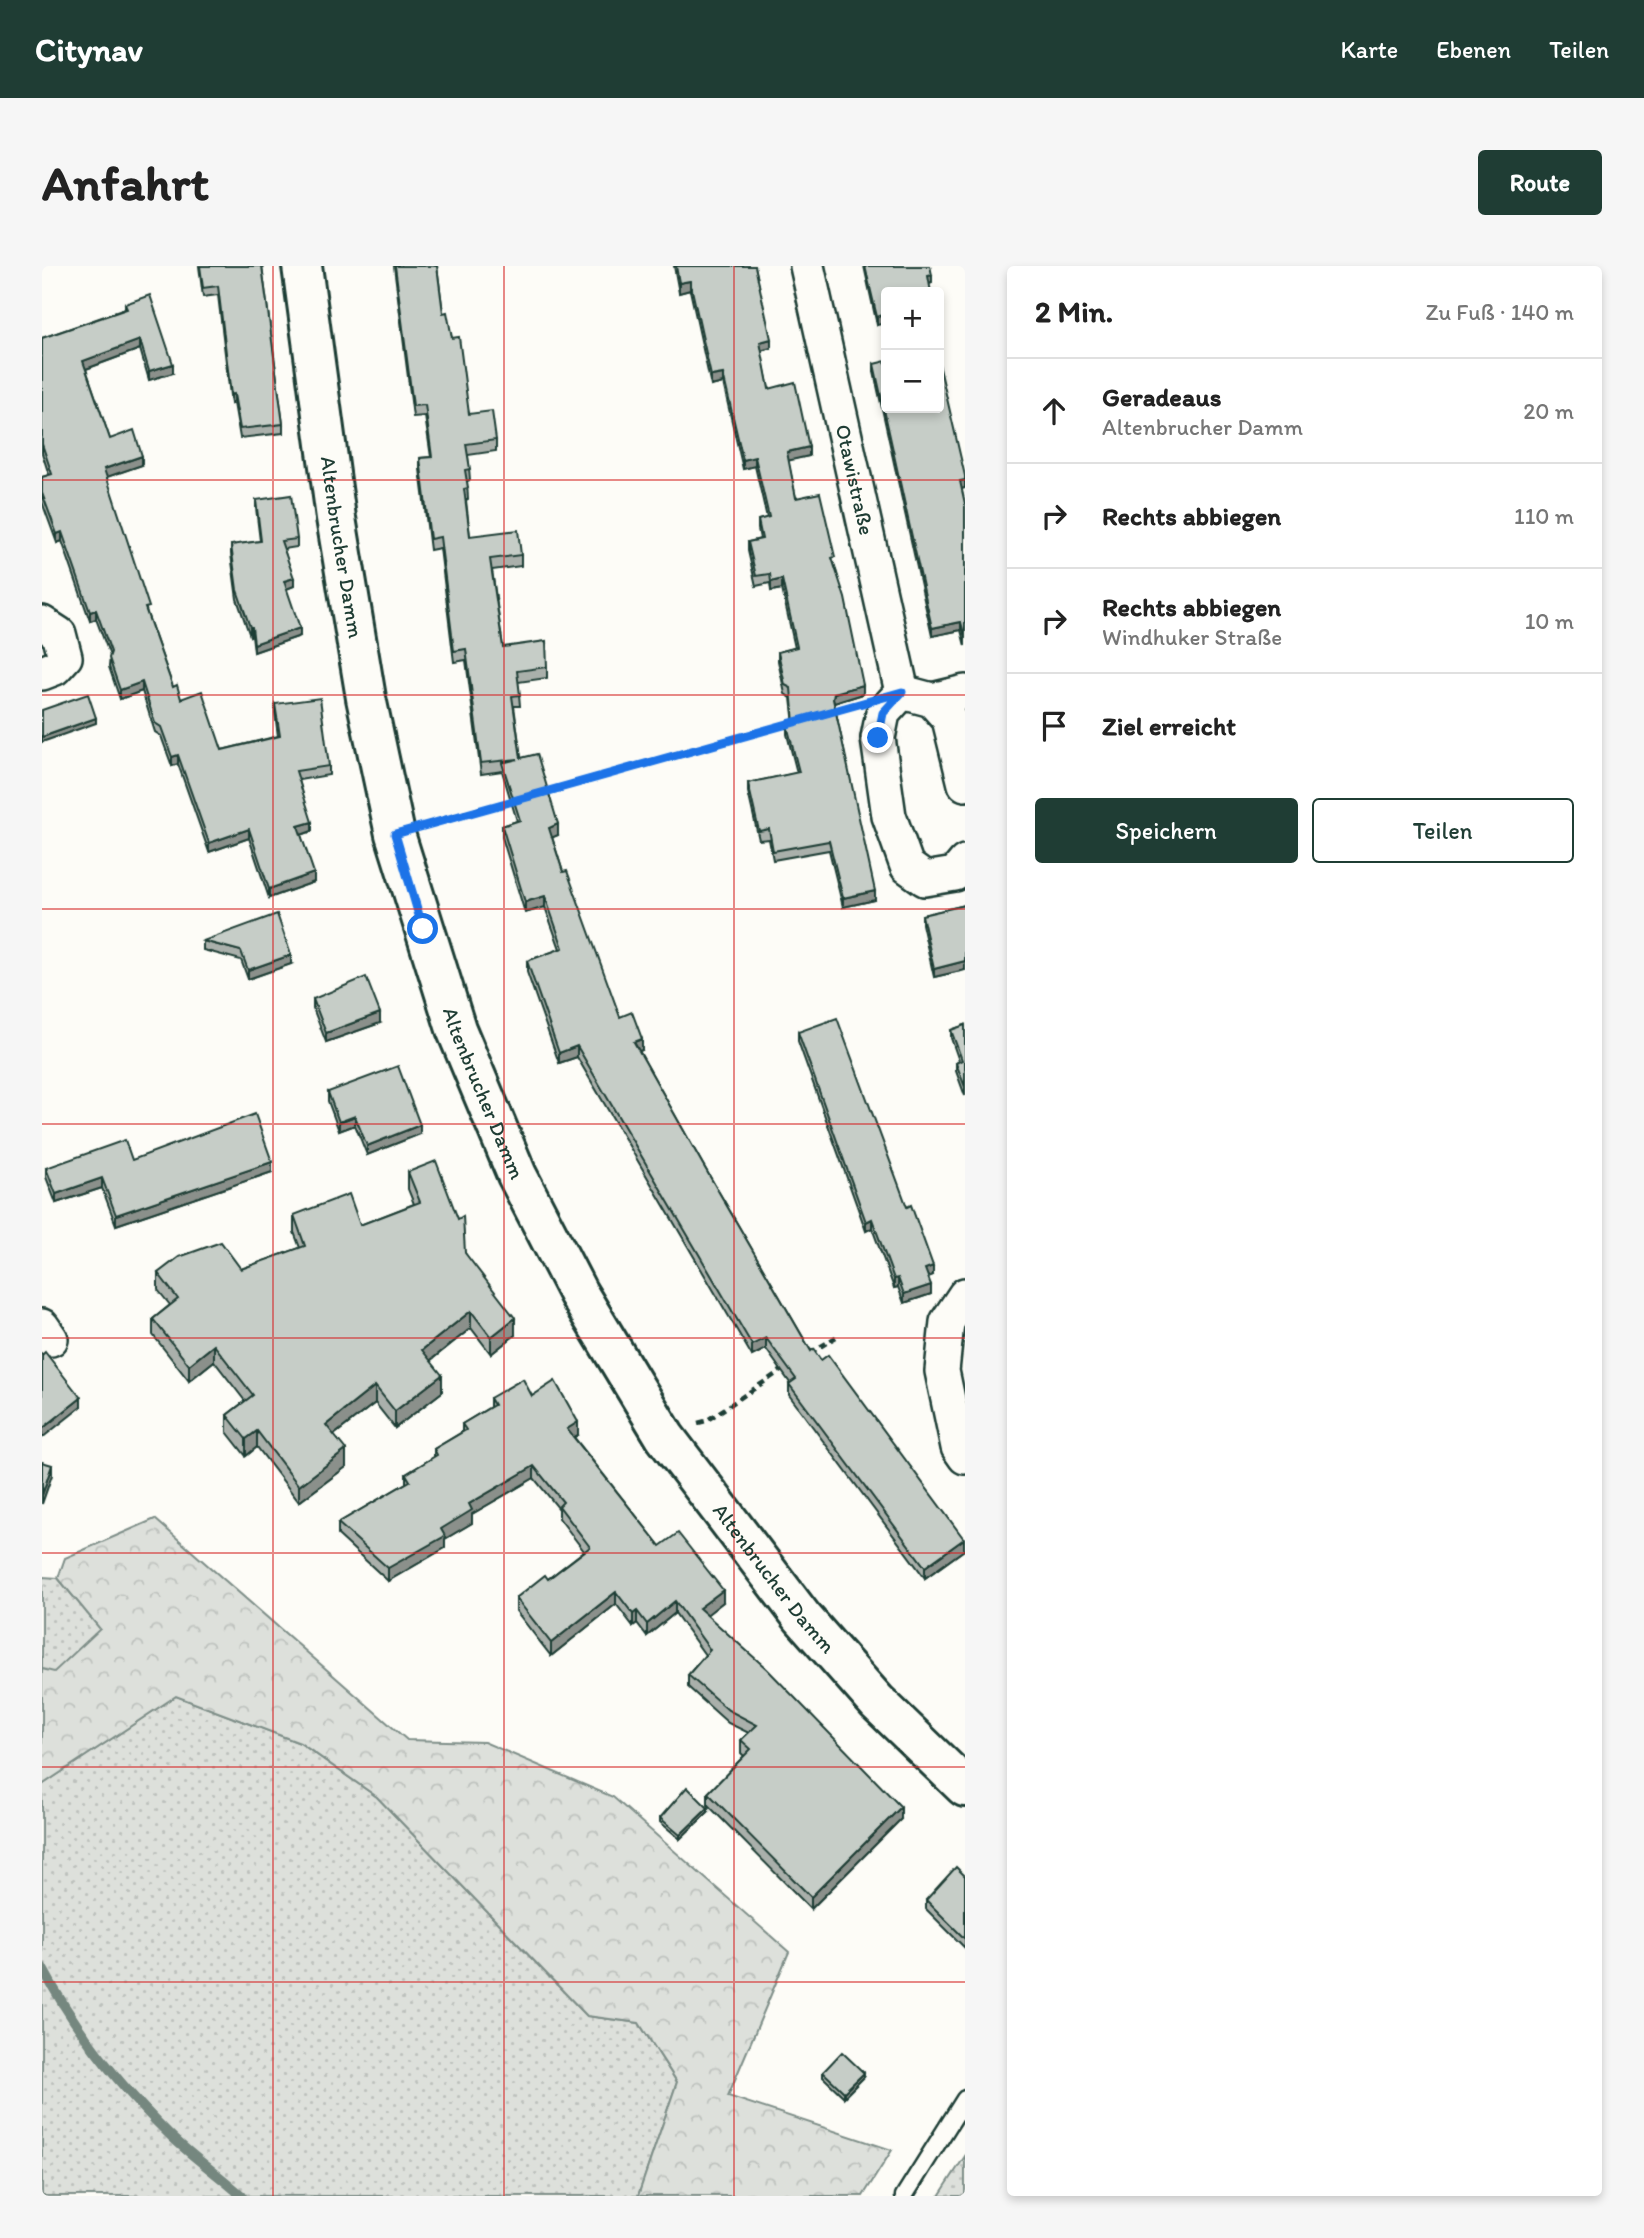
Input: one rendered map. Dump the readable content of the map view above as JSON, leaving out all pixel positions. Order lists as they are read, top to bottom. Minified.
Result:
{"streets":{"main road":["Altenbrucher Damm"],"street":["Otawistraße"]},"page":{"header":"Citynav","nav":["Karte","Ebenen","Teilen"],"buttons":["Route",["Speichern","Teilen"]],"title":"Anfahrt","heading":["2 Min.","Zu Fuß · 140 m"],"map_buttons":["+","−"],"list":[["Geradeaus","Altenbrucher Damm","20 m"],["Rechts abbiegen","110 m"],["Rechts abbiegen","Windhuker Straße","10 m"],"Ziel erreicht"]}}
